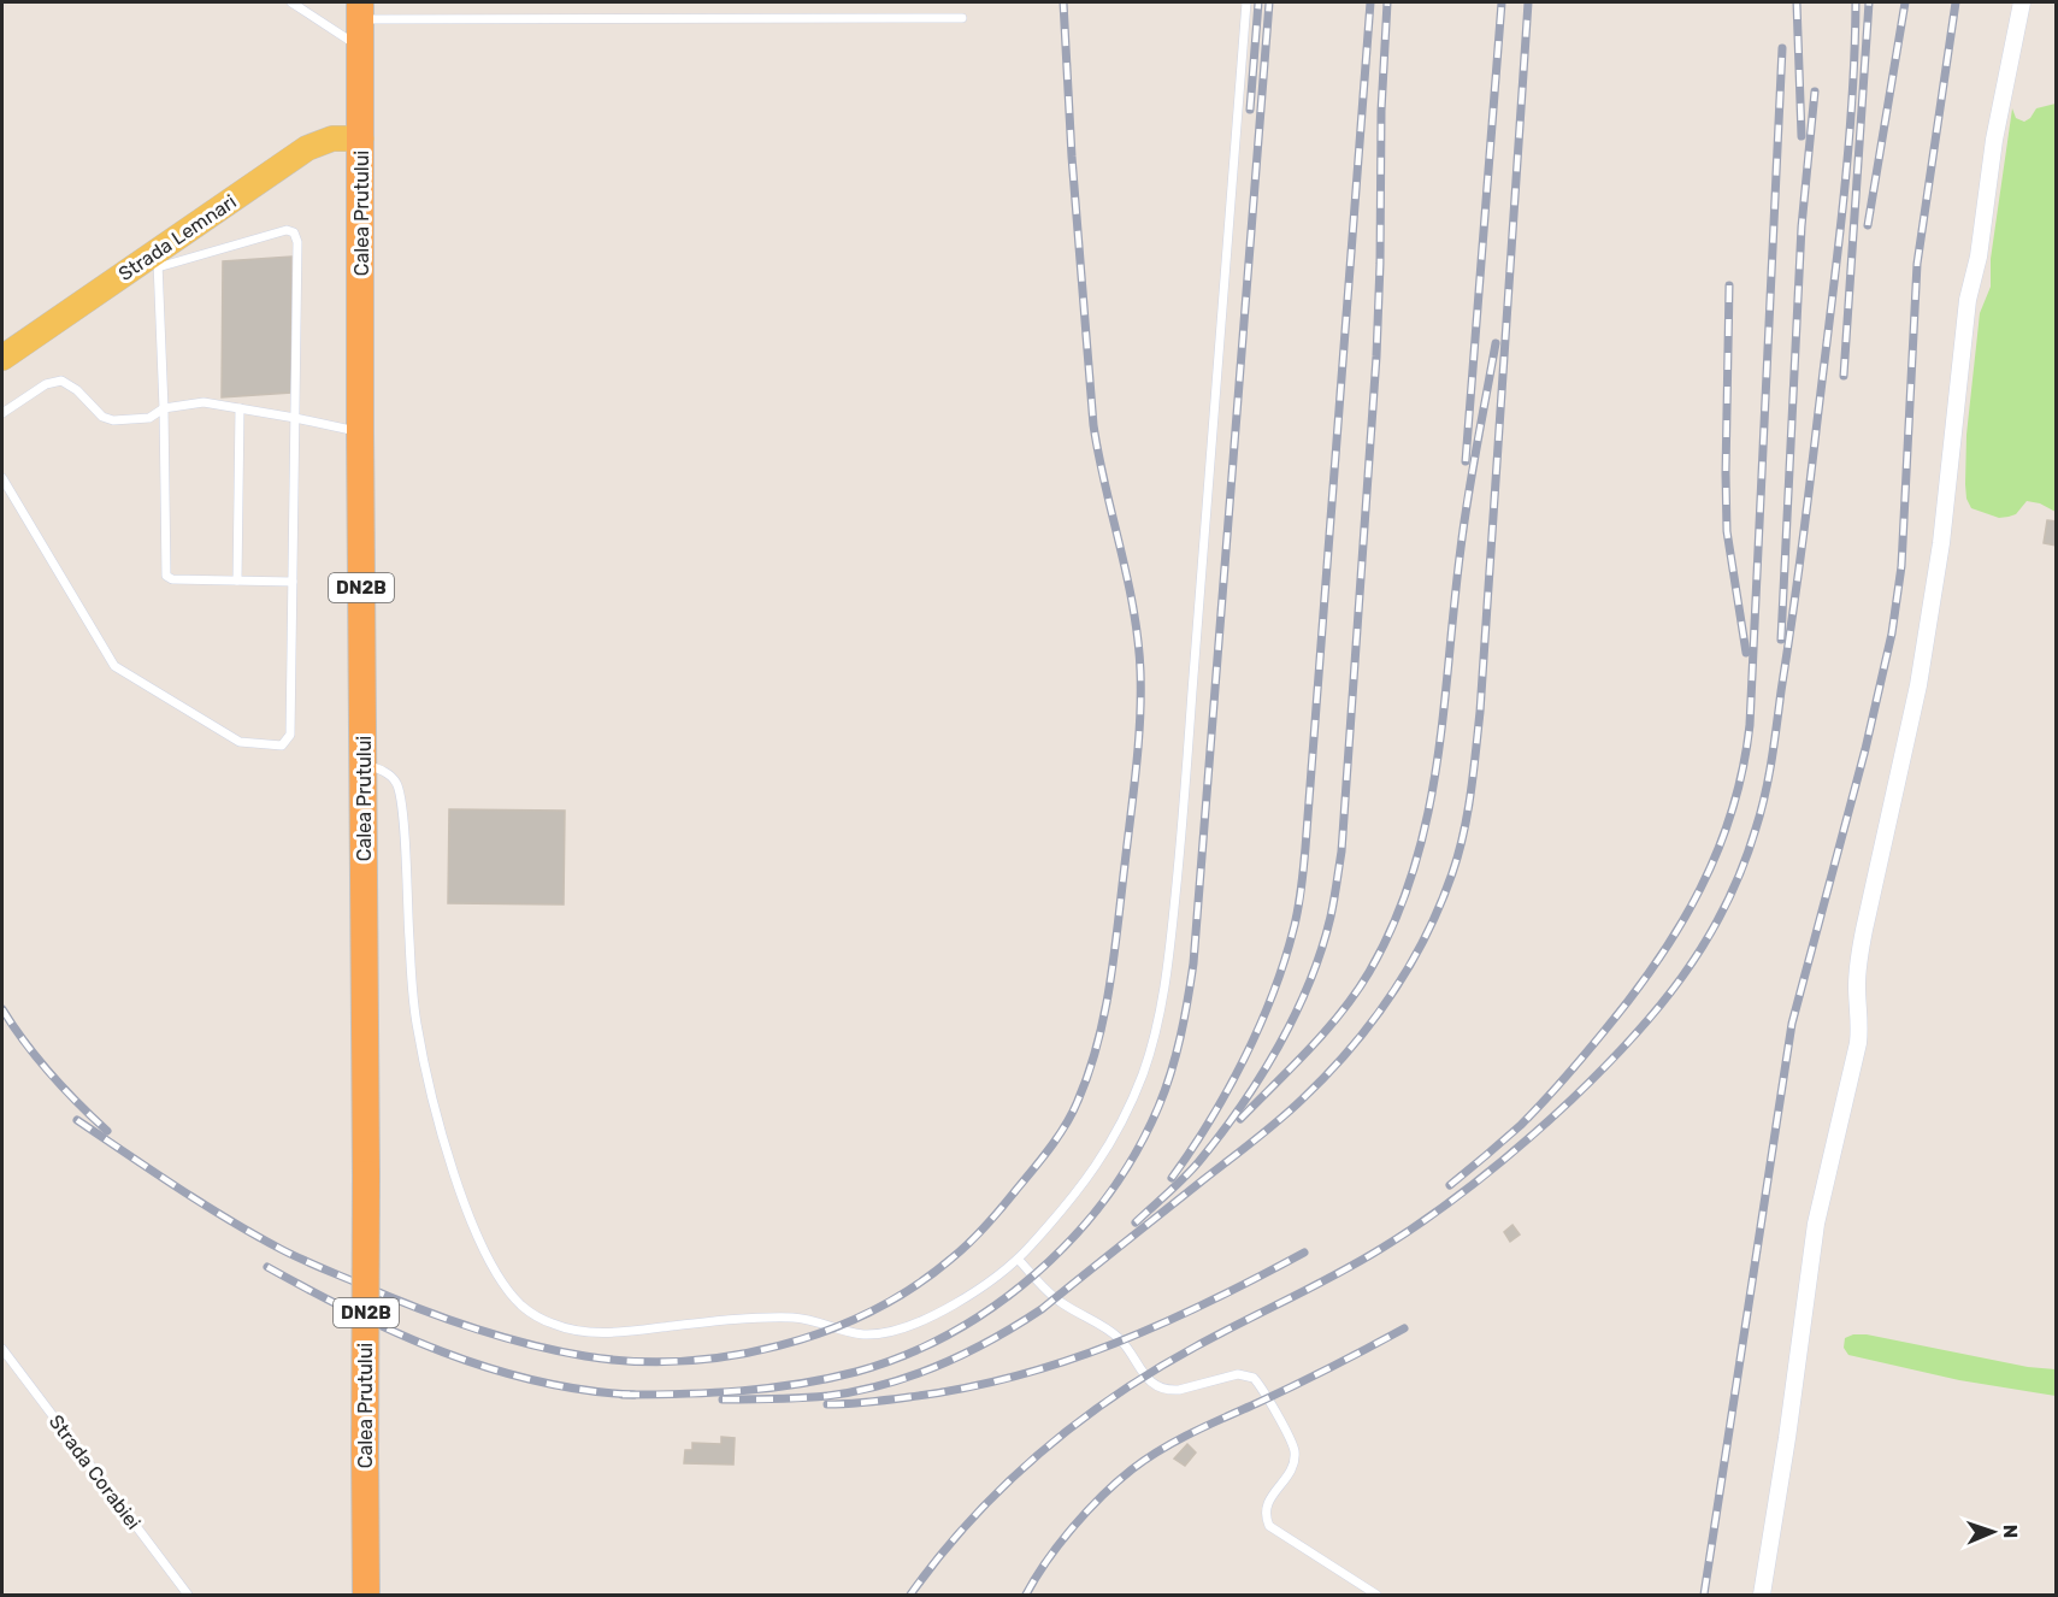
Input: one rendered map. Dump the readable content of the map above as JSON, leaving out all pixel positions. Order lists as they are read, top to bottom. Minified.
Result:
{"streets":{"highway":["Calea Prutului","DN2B"],"main road":["Strada Lemnari"],"lane":["Strada Corabiei"]},"crossings":[["Calea Prutului","Strada Lemnari"]],"north":"right"}
